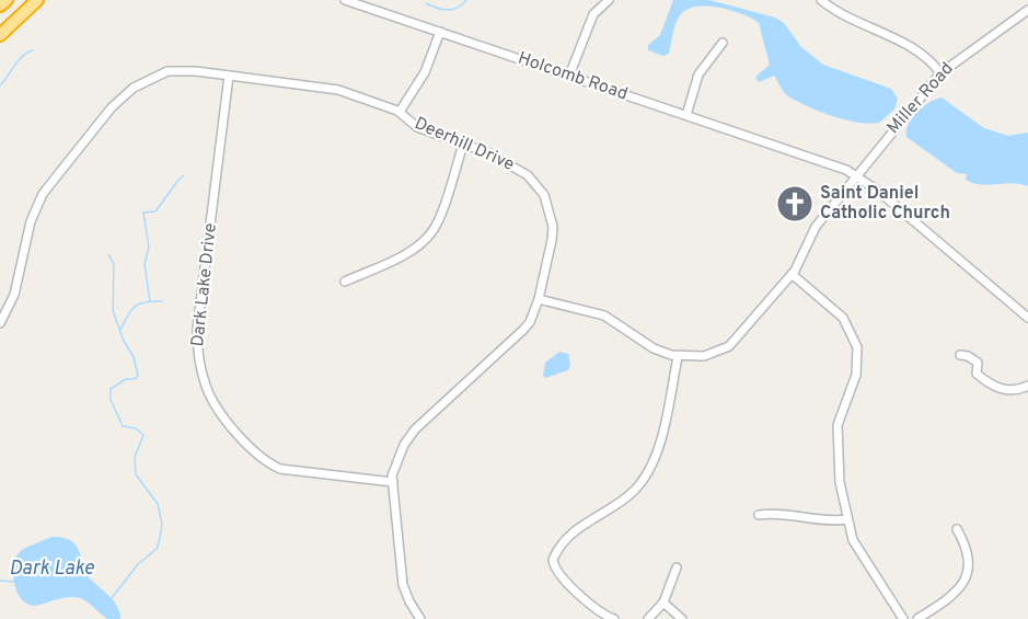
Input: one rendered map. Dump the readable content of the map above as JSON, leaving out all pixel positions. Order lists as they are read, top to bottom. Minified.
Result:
{"streets":{"street":["Holcomb Road","Miller Road","Deerhill Drive","Dark Lake Drive"]},"crossings":[["Holcomb Road","Miller Road"],["Deerhill Drive","Dark Lake Drive"]],"water":["Dark Lake"],"places":{"church":["Saint Daniel Catholic Church"]}}
